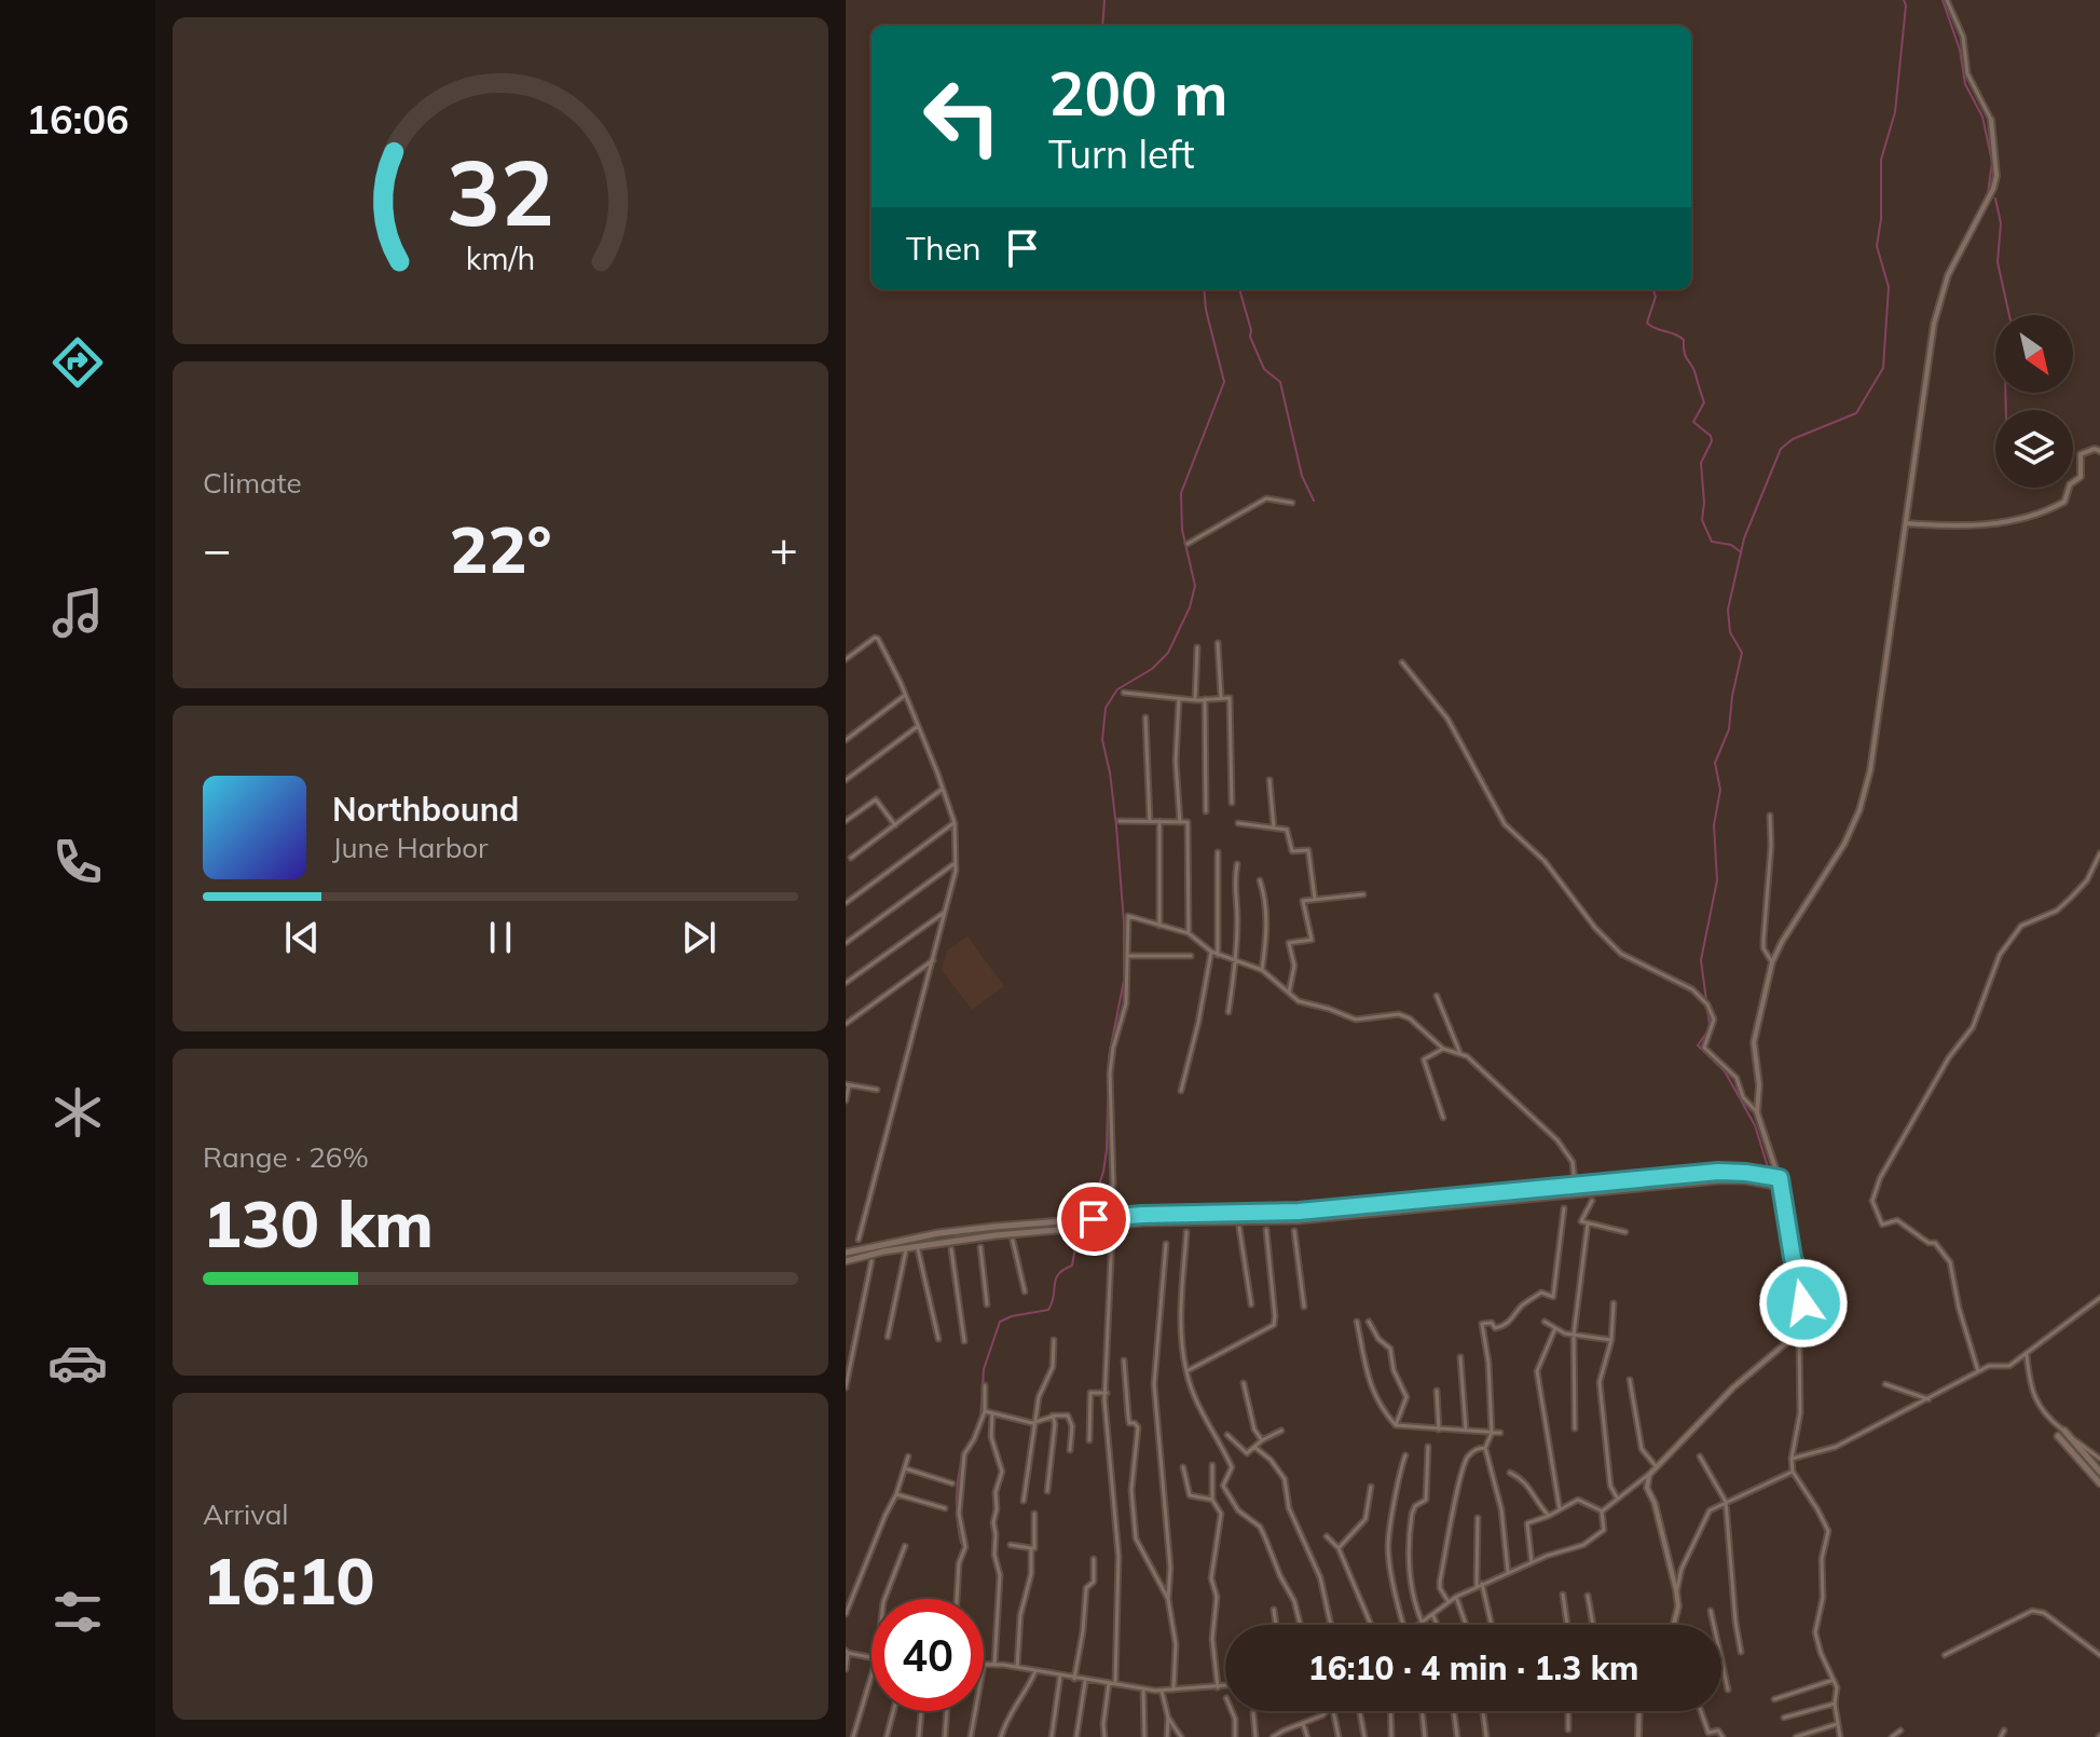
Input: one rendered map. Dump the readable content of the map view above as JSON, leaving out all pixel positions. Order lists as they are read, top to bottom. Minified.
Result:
{"north":"bottom right","page":{"tabs":"16:06","turn":["200 m","Turn left"],"then":"Then","tile":["Climate",["Range · 26%","130 km"],["Arrival","16:10"]],"heat":["−","22°","+"],"song":["Northbound","June Harbor"],"limit":"40","trip":"16:10 · 4 min · 1.3 km","gauge":["32","km/h"]}}
